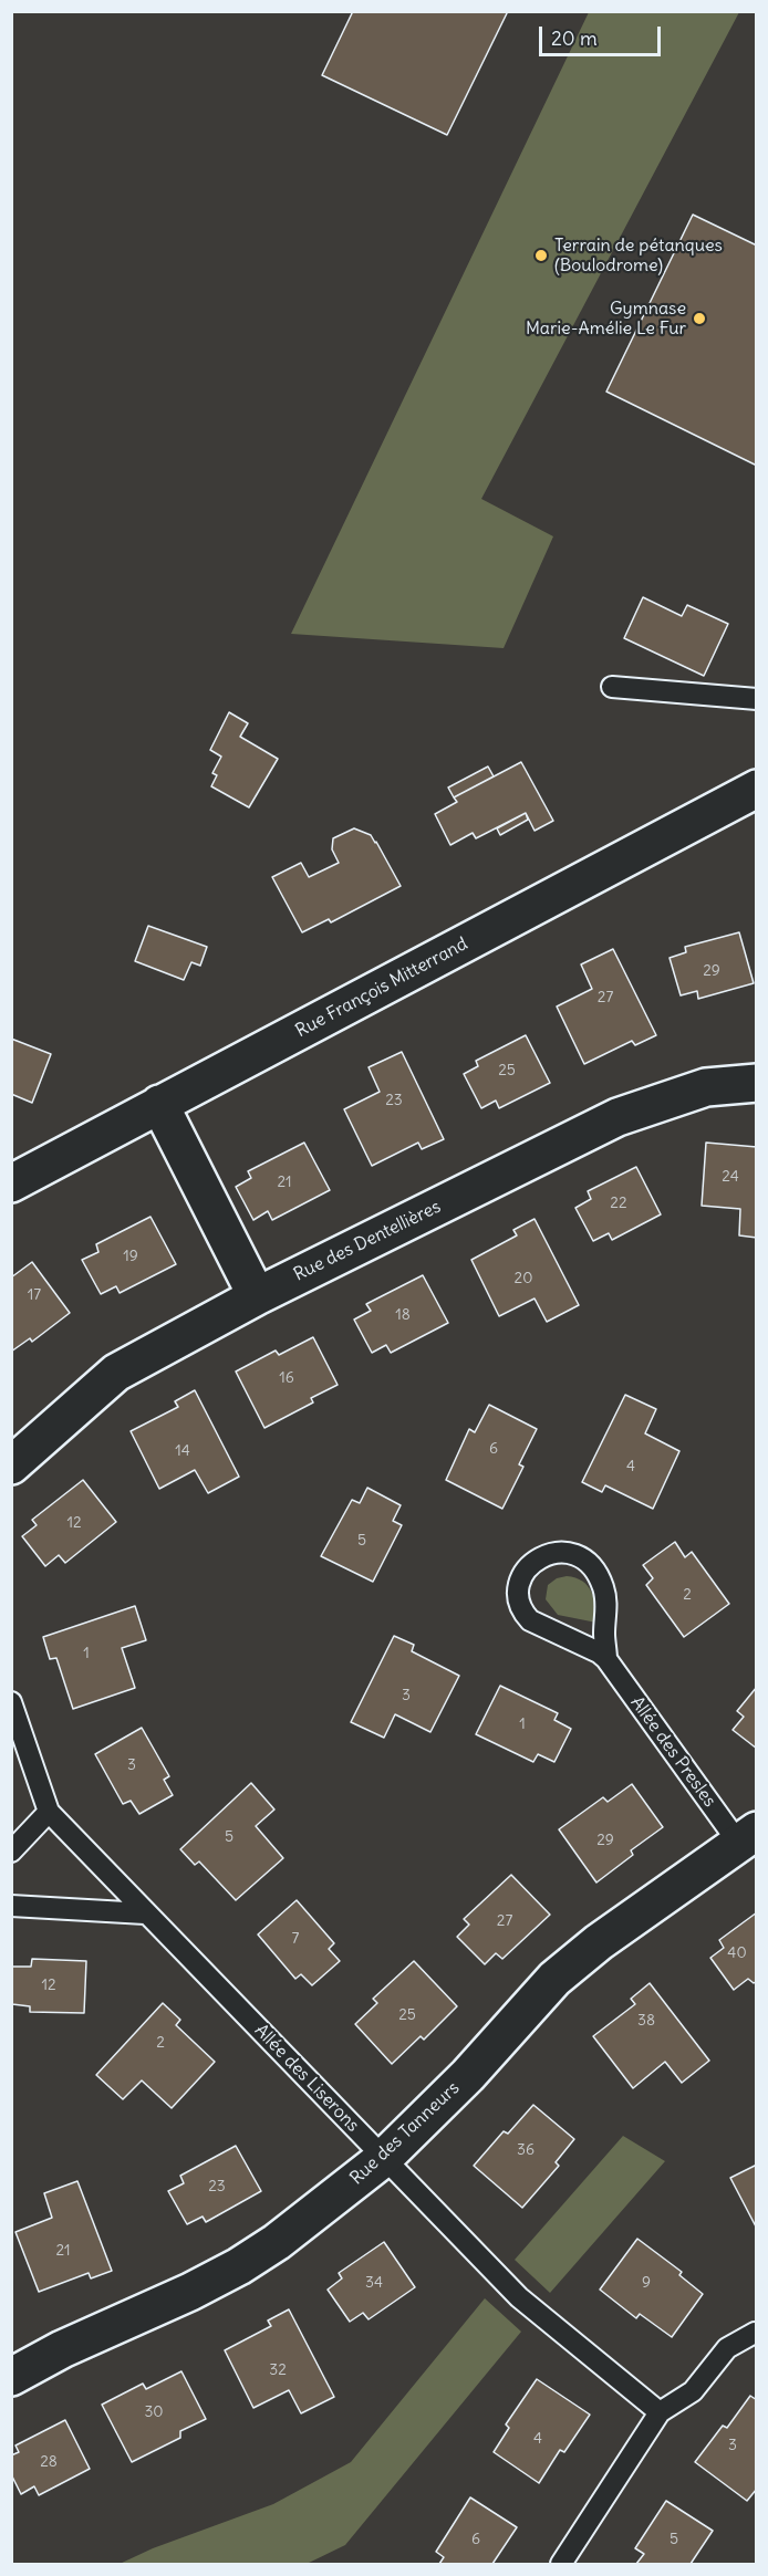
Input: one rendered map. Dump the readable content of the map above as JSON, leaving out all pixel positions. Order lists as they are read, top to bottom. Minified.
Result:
{"streets":{"street":["Rue François Mitterrand","Rue des Dentellières","Rue des Tanneurs"],"lane":["Allée des Presles","Allée des Liserons"]},"crossings":[["Allée des Presles","Rue des Tanneurs"],["Allée des Liserons","Rue des Tanneurs"]],"places":["Terrain de pétanques (Boulodrome)","Gymnase Marie-Amélie Le Fur"],"house_numbers":["29","27","25","23","24","21","22","19","20","17","18","16","6","14","4","12","5","2","1","3","1","3","5","29","27","7","40","12","25","38","2","36","23","21","34","9","32","30","4","3","28","6","5"],"scale_bar":"20 m"}
